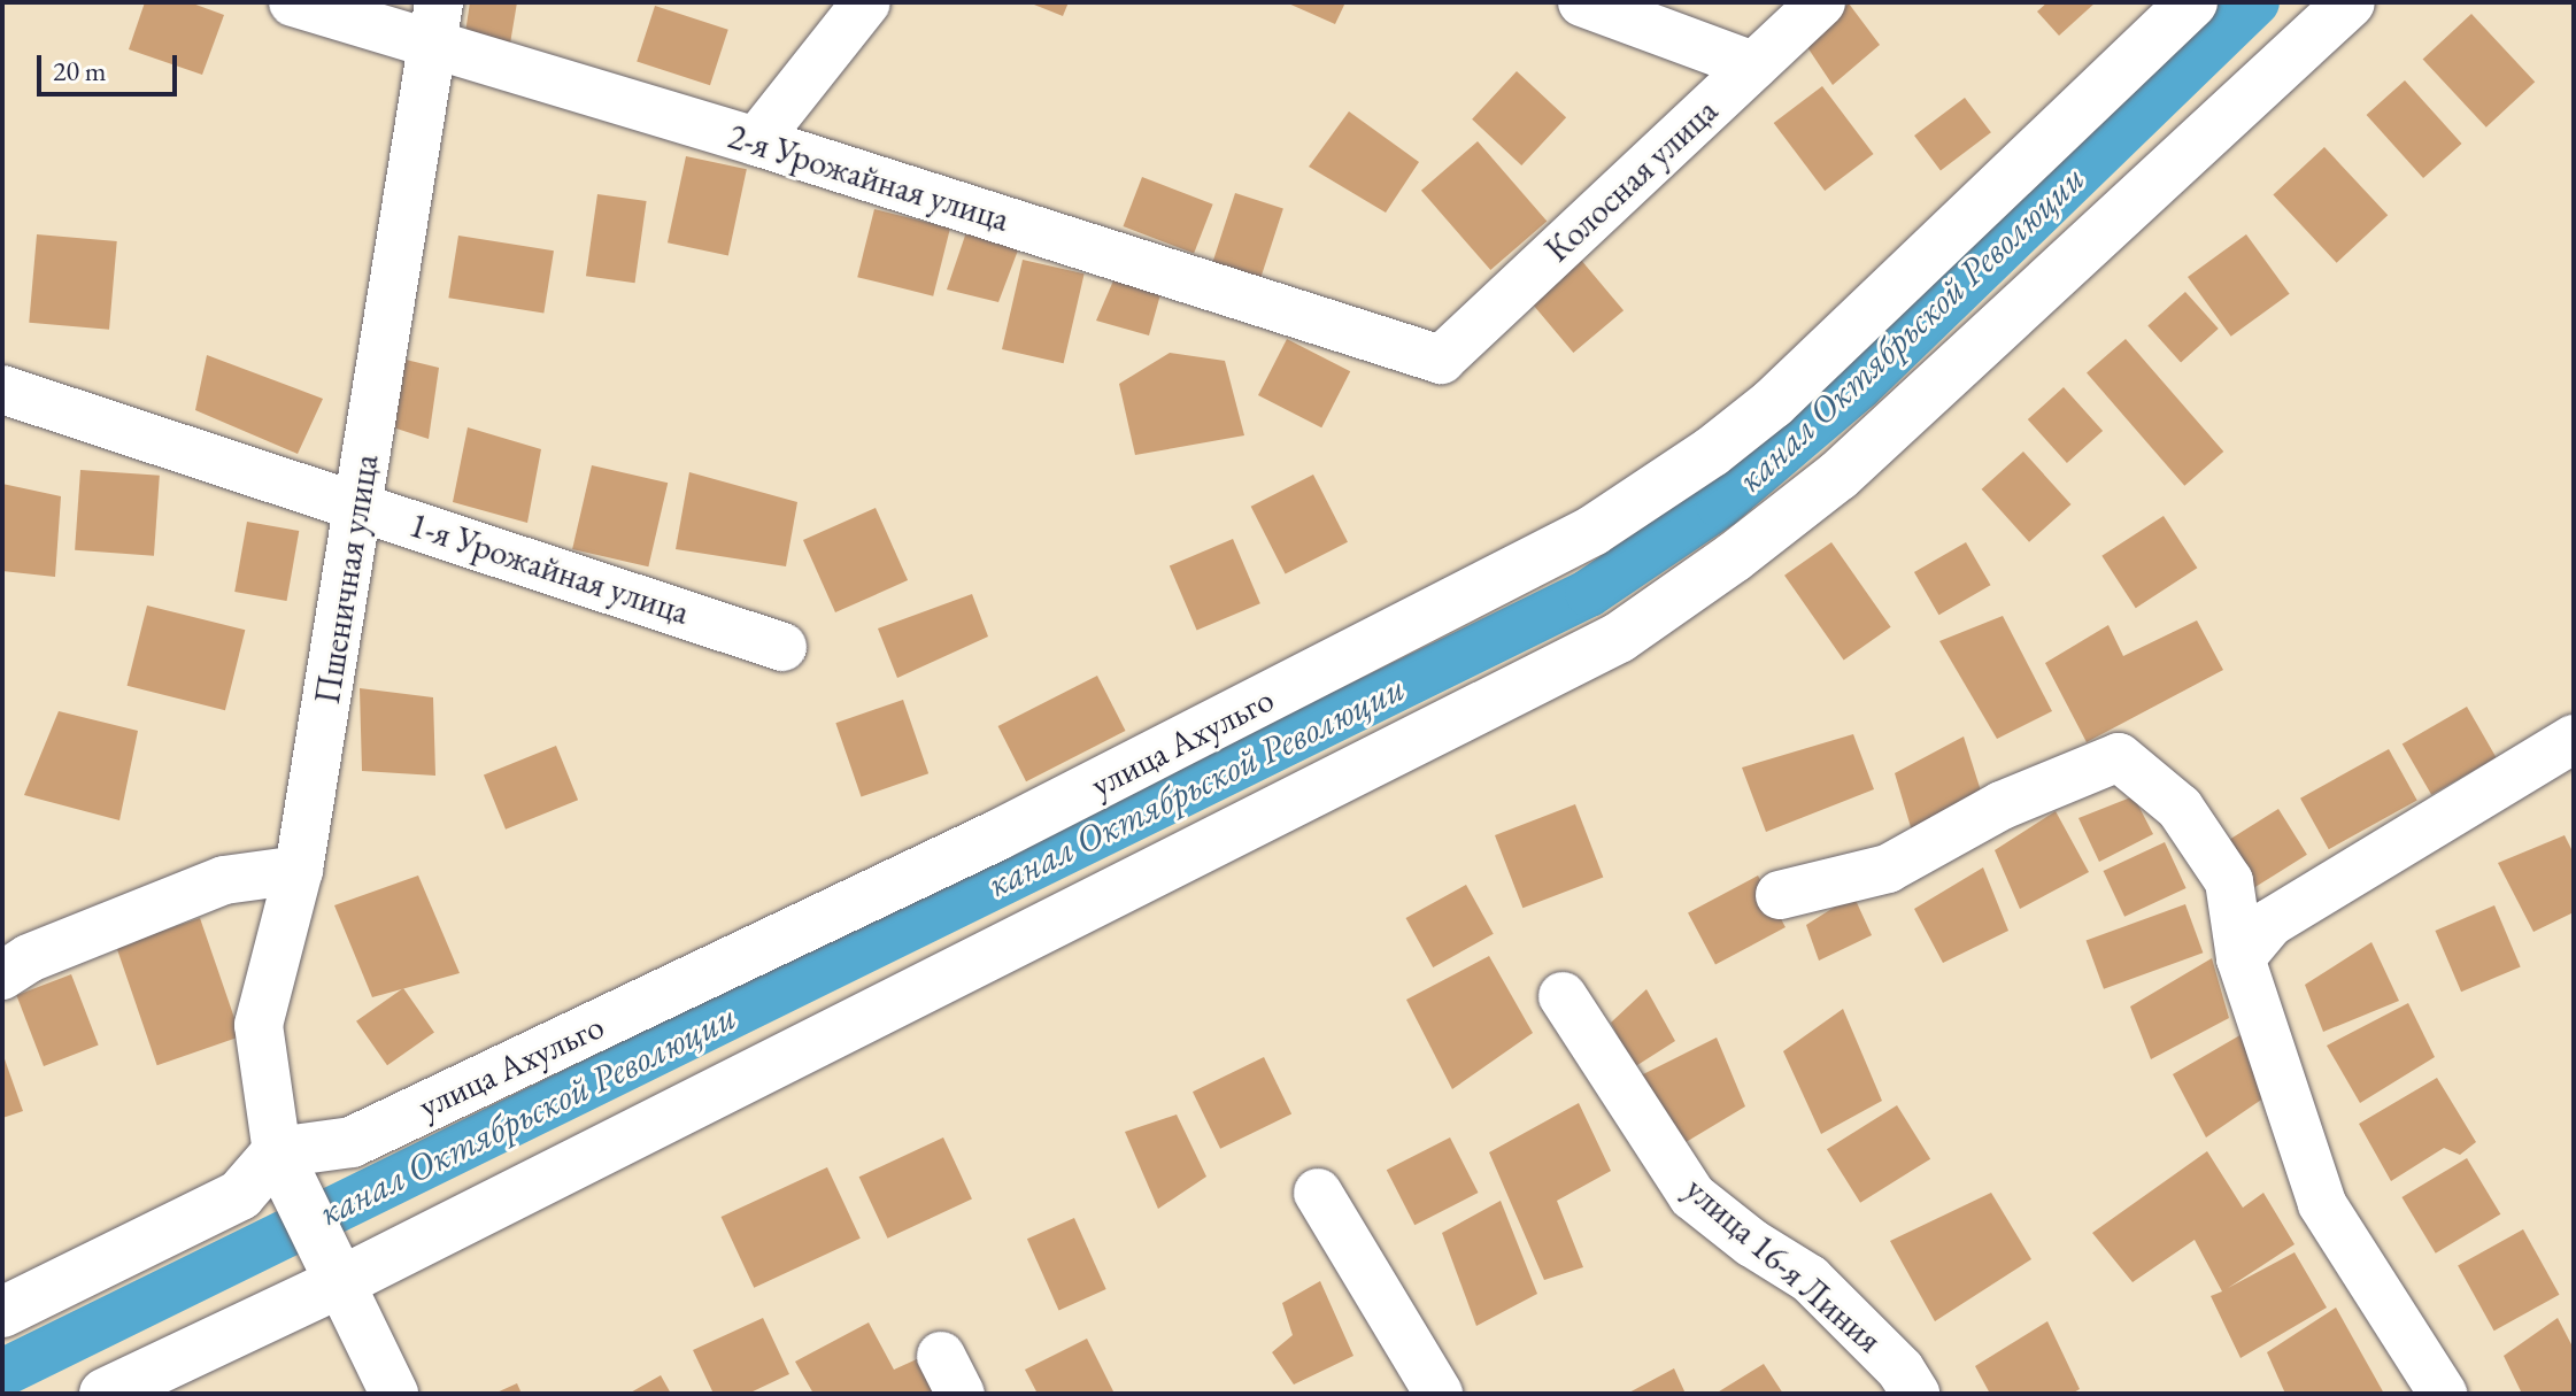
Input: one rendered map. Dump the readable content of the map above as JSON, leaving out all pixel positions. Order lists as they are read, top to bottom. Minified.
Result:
{"streets":{"main road":["улица Ахульго"],"street":["2-я Урожайная улица","Колосная улица","1-я Урожайная улица","Пшеничная улица","улица 16-я Линия"]},"crossings":[["2-я Урожайная улица","Колосная улица"],["2-я Урожайная улица","Пшеничная улица"],["1-я Урожайная улица","Пшеничная улица"],["Пшеничная улица","улица Ахульго"]],"water":["канал Октябрьской Революции"],"scale_bar":"20 m"}
